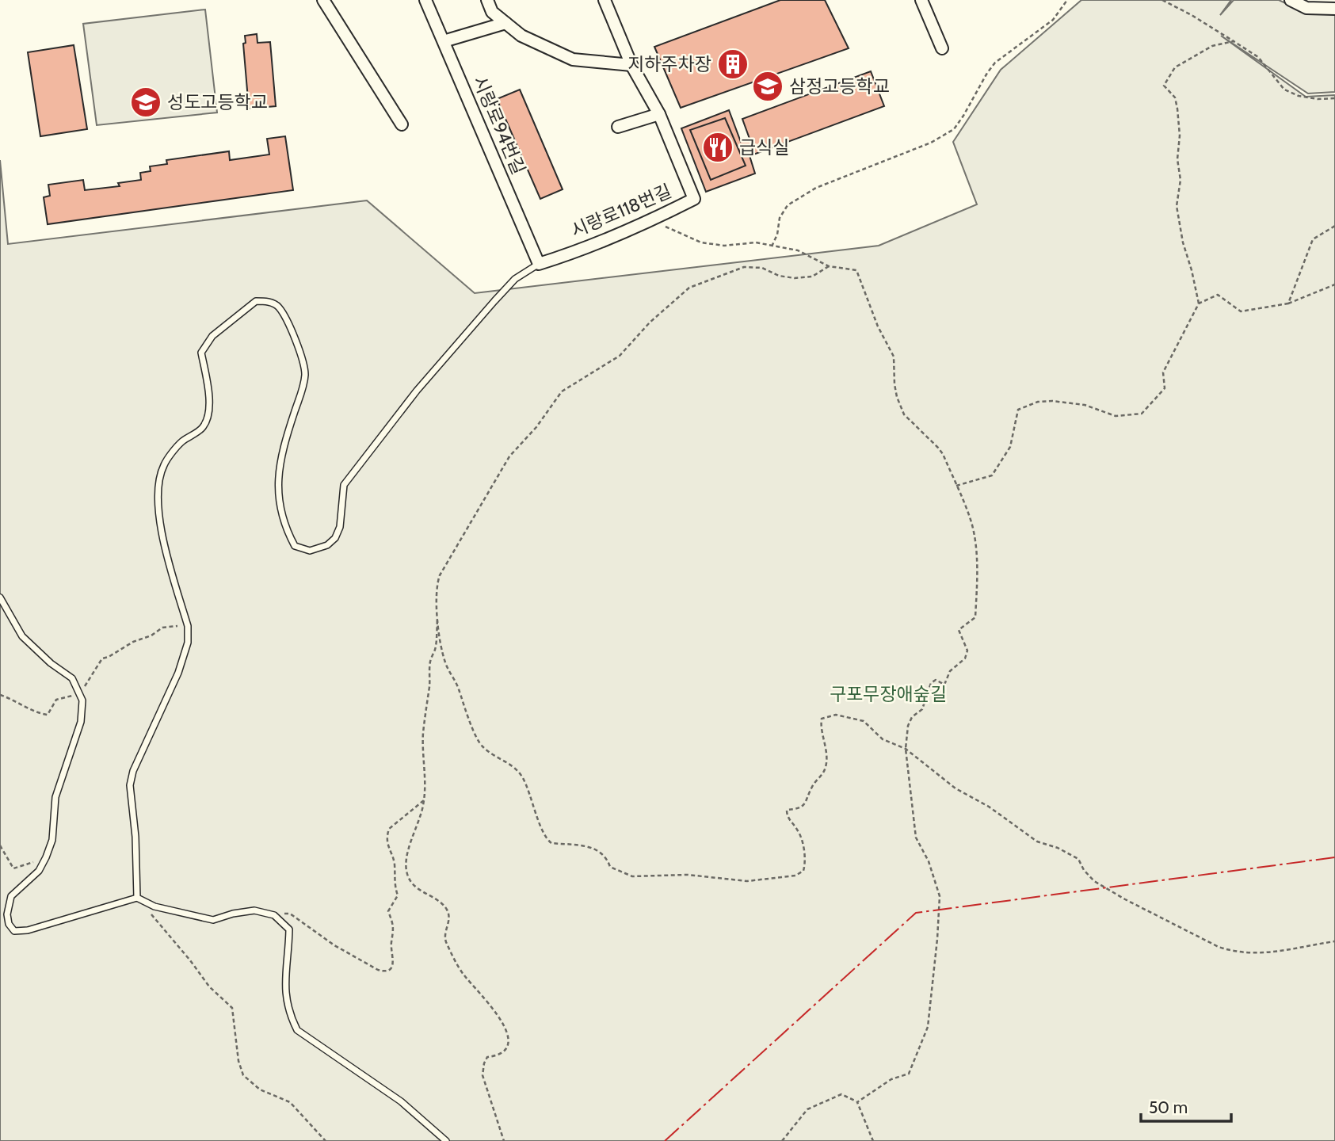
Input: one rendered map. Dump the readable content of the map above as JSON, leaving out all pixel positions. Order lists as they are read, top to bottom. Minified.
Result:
{"streets":{"street":["시랑로94번길","시랑로118번길"]},"crossings":[["시랑로94번길","시랑로118번길"]],"parks":["구포무장애숲길"],"places":{"building":["지하주차장"],"school or university":["삼정고등학교","성도고등학교"],"restaurant":["급식실"]},"scale_bar":"50 m"}
